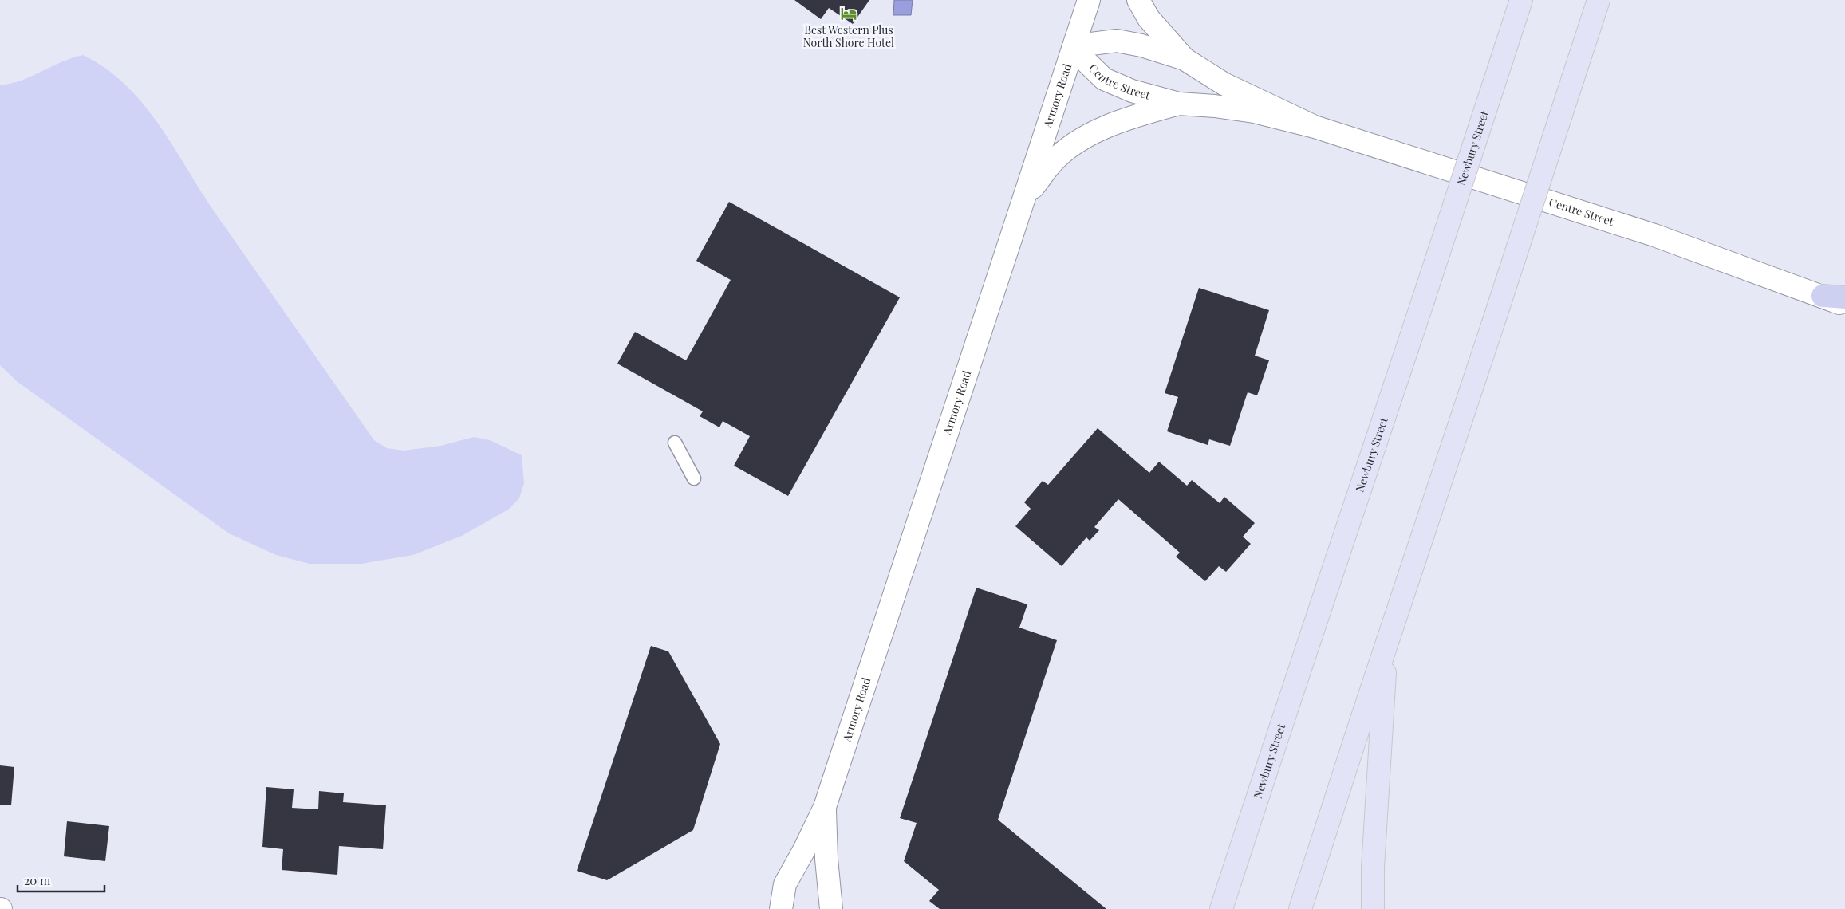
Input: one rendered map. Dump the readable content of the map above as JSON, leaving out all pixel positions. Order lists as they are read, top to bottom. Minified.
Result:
{"streets":{"main road":["Centre Street","Armory Road","Newbury Street"]},"crossings":[["Centre Street","Armory Road"]],"places":{"hotel":["Best Western Plus North Shore Hotel"]},"scale_bar":"20 m"}
